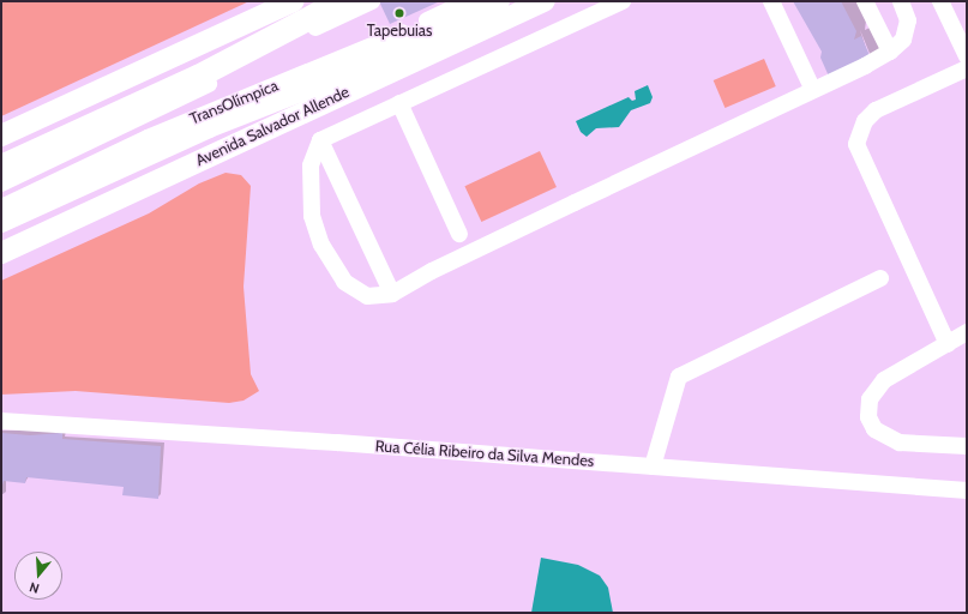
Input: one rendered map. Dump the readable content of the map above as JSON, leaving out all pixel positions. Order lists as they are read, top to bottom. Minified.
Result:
{"streets":{"highway":["Avenida Salvador Allende"],"street":["TransOlímpica","Rua Célia Ribeiro da Silva Mendes"]},"places":["Tapebuias"],"north":"bottom"}
